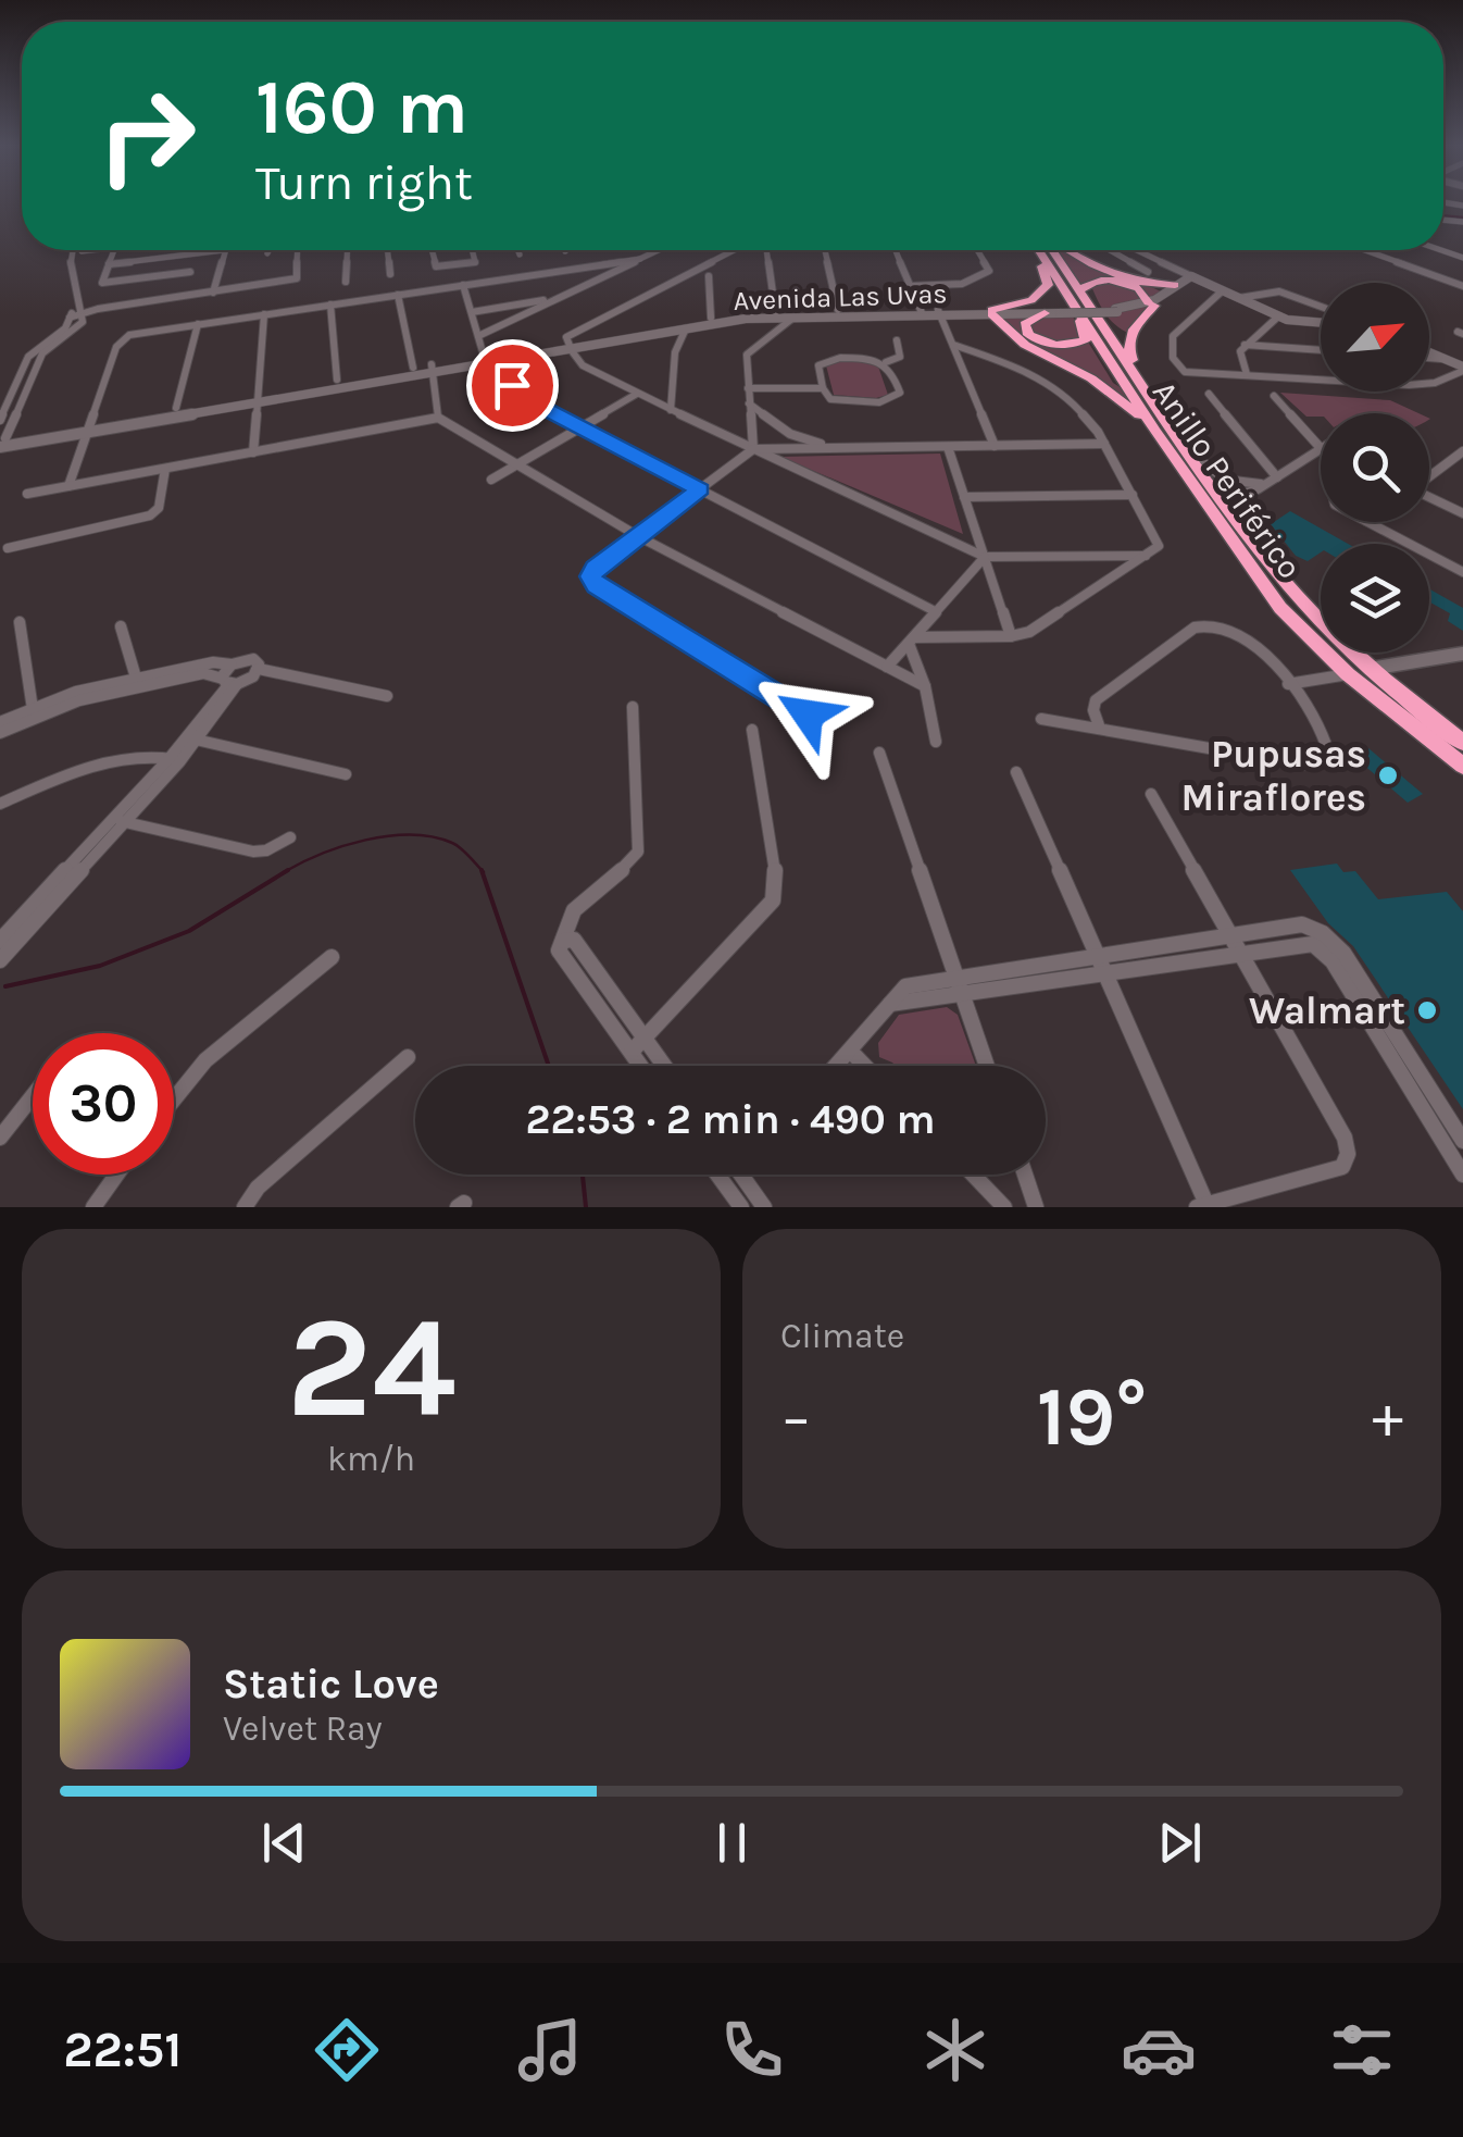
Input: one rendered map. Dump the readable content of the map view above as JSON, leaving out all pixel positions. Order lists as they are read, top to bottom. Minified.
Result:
{"streets":{"highway":["Anillo Periférico"],"street":["Avenida Las Uvas"]},"places":["Pupusas Miraflores","Walmart"],"north":"top right","page":{"turn":["160 m","Turn right"],"limit":"30","trip":"22:53 · 2 min · 490 m","tile":[["24","km/h"],"Climate"],"heat":["−","19°","+"],"song":["Static Love","Velvet Ray"],"tabs":"22:51"}}
